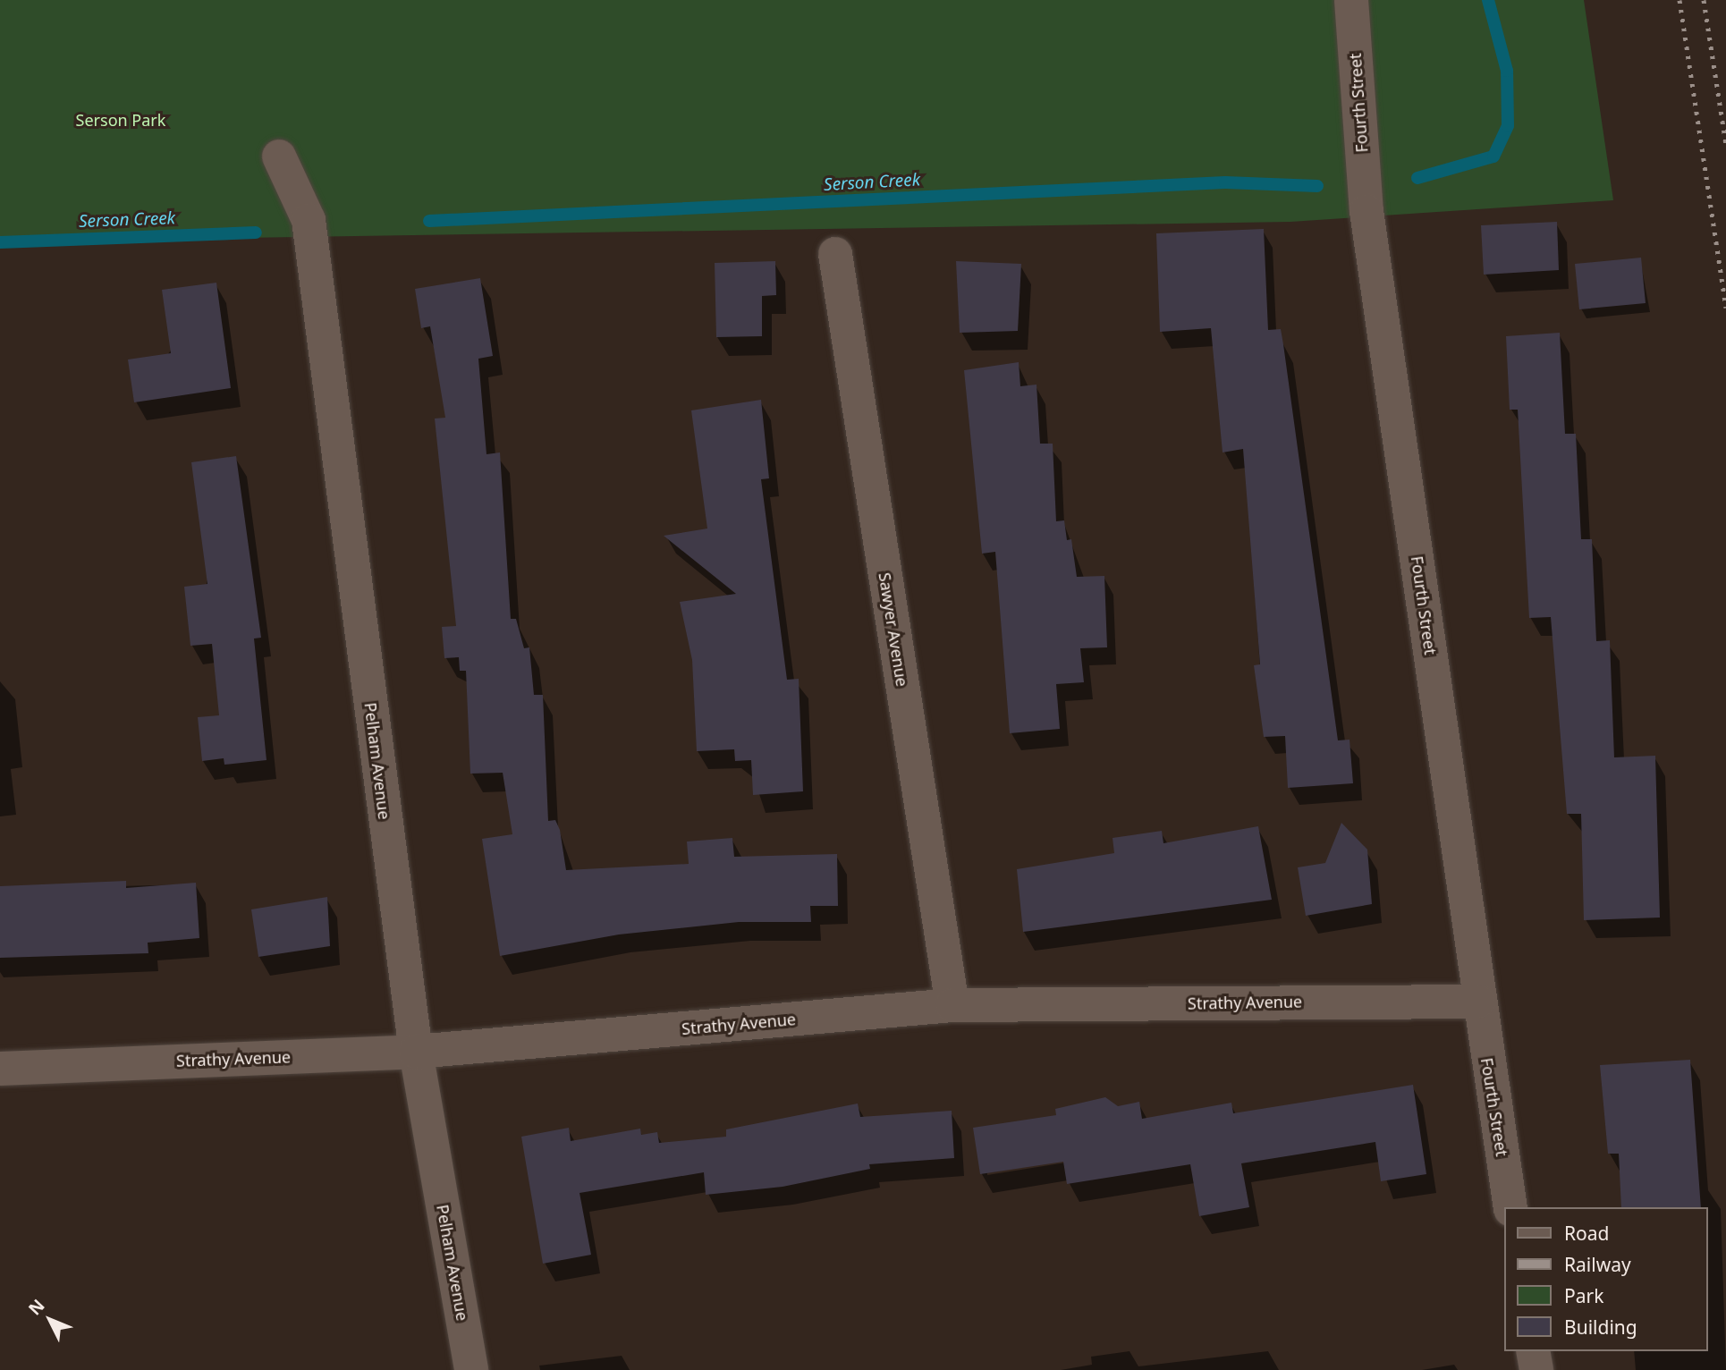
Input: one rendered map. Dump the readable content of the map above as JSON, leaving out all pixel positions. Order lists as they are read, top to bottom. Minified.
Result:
{"streets":{"street":["Fourth Street","Sawyer Avenue","Pelham Avenue","Strathy Avenue"]},"crossings":[["Fourth Street","Strathy Avenue"],["Sawyer Avenue","Strathy Avenue"],["Pelham Avenue","Strathy Avenue"]],"water":["Serson Creek"],"parks":["Serson Park"],"legend":["Road","Railway","Park","Building"],"north":"top left"}
